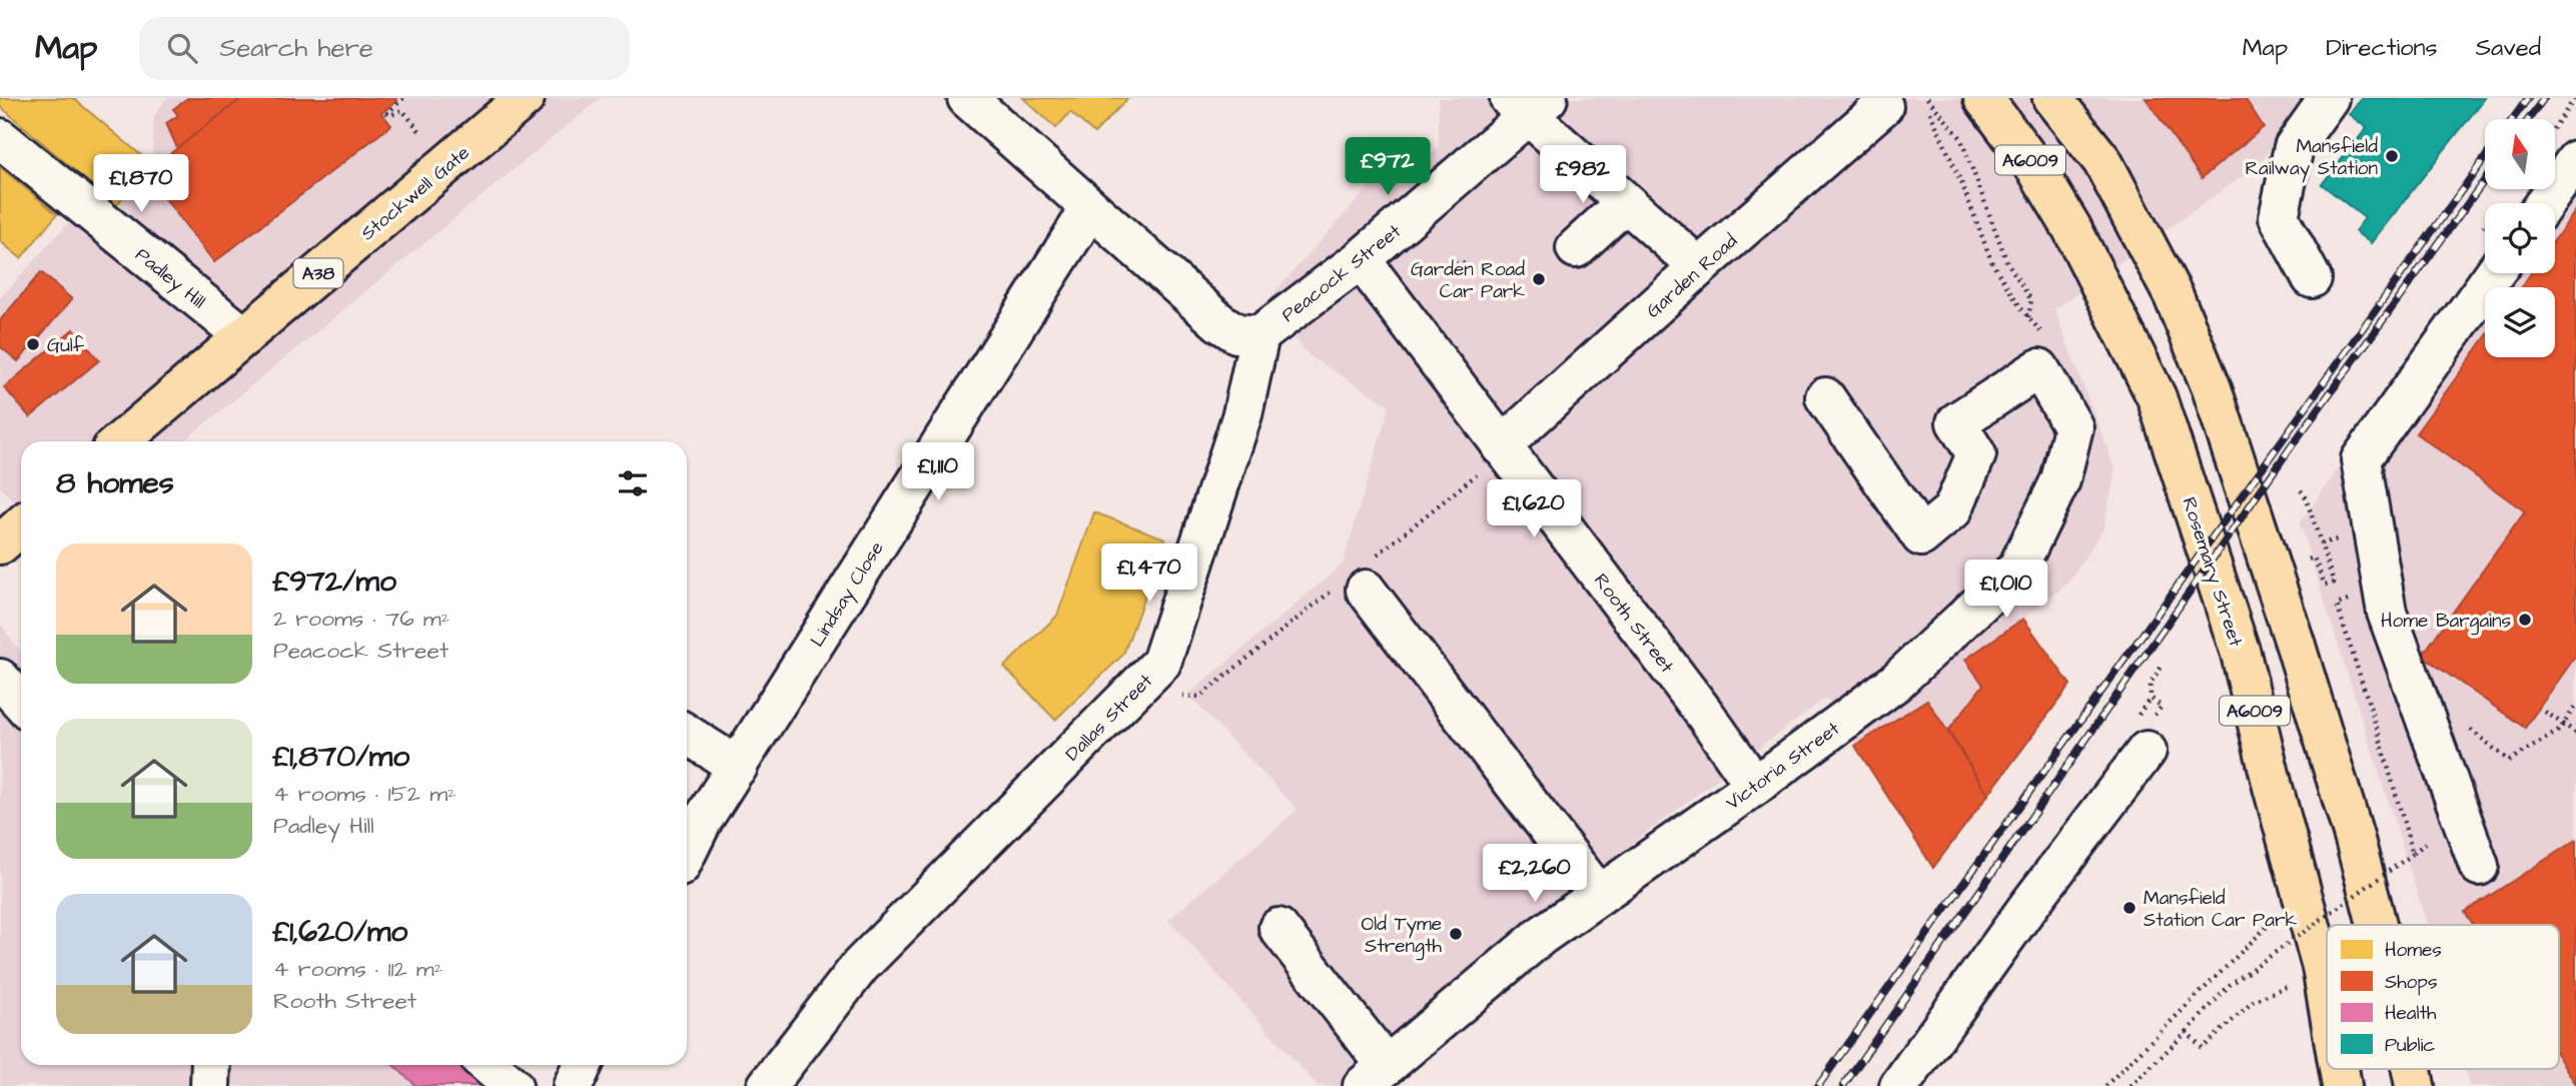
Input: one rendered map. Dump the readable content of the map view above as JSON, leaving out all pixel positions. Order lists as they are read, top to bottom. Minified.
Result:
{"streets":{"highway":["A6009","Stockwell Gate","A38","Rosemary Street"],"street":["Peacock Street","Garden Road","Padley Hill","Lindsay Close","Rooth Street","Dallas Street","Victoria Street"]},"crossings":[["Stockwell Gate","Padley Hill"],["Peacock Street","Rooth Street"],["Peacock Street","Dallas Street"],["Garden Road","Rooth Street"],["Rooth Street","Victoria Street"]],"places":["Mansfield Railway Station","Garden Road Car Park","Gulf","Home Bargains","Mansfield Station Car Park","Old Tyme Strength"],"legend":["Homes","Shops","Health","Public"],"north":"top","page":{"header":"Map","search":"Search here","nav":["Map","Directions","Saved"],"price":["£972","£982","£1,870","£1,110","£1,620","£1,470","£1,010","£2,260"],"heading":"8 homes","list":[{"name":"£972/mo","note":"2 rooms · 76 m² · Peacock Street"},{"name":"£1,870/mo","note":"4 rooms · 152 m² · Padley Hill"},{"name":"£1,620/mo","note":"4 rooms · 112 m² · Rooth Street"}]}}
